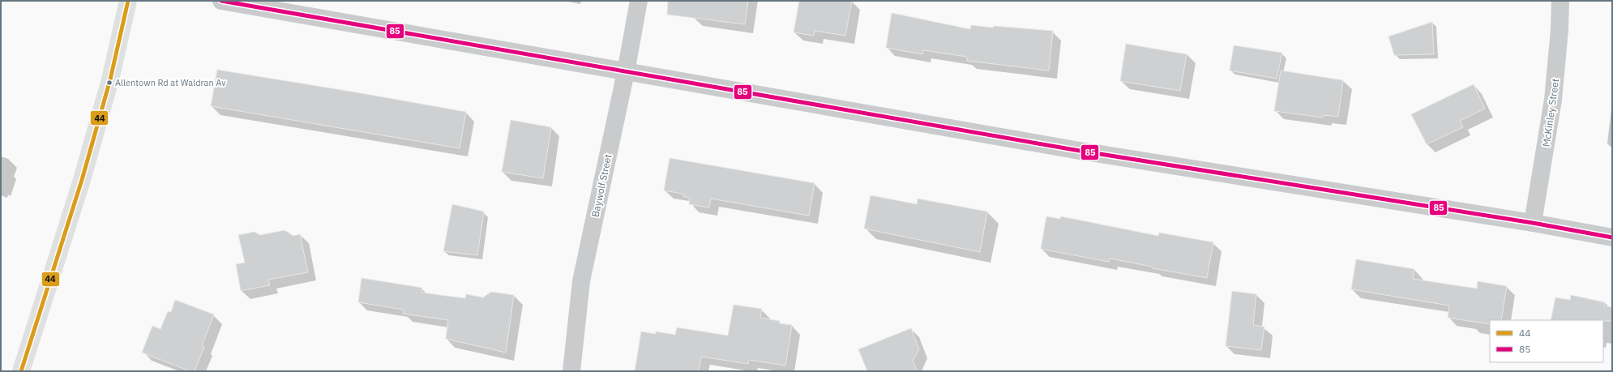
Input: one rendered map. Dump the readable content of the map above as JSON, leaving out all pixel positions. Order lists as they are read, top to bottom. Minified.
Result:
{"streets":{"street":["McKinley Street","Baywolf Street"]},"places":["Allentown Rd at Waldran Av"],"lines":["transit line 44","transit line 85"],"legend":["44","85"]}
